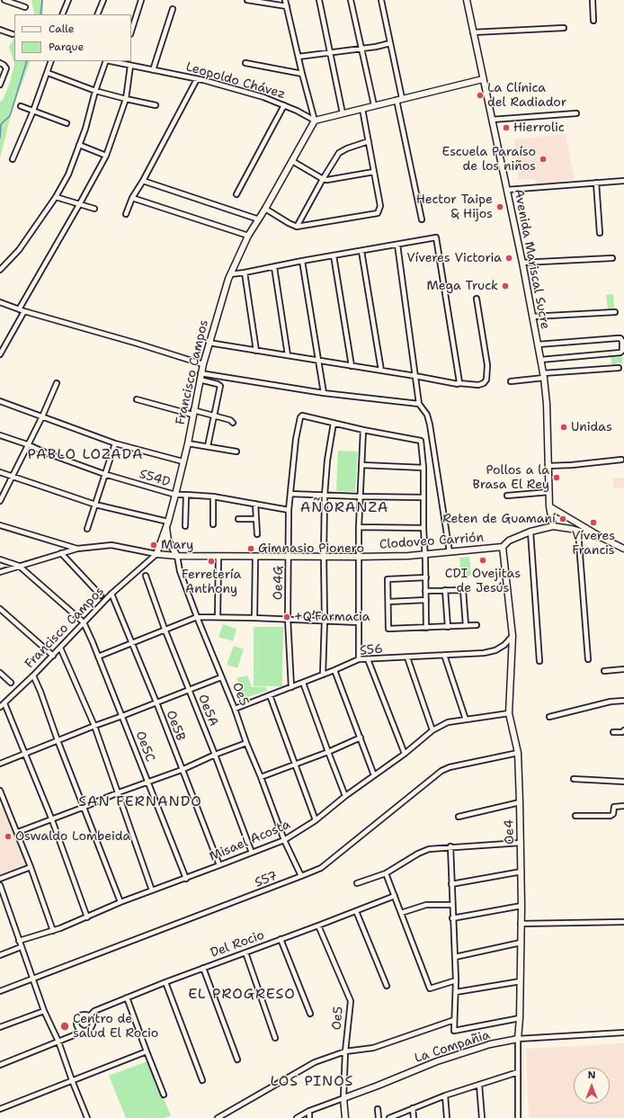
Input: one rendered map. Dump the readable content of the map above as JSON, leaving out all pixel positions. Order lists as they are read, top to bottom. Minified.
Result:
{"streets":{"street":["Leopoldo Chávez","Avenida Mariscal Sucre","Francisco Campos","S54D","Clodoveo Carrión","Oe4G","S56","Oe5","Oe5A","Oe5B","Oe5C","Oe4","Misael Acosta","S57","Del Rocio","La Compañia"]},"crossings":[["Leopoldo Chávez","Francisco Campos"],["Avenida Mariscal Sucre","Clodoveo Carrión"],["Francisco Campos","S54D"],["Francisco Campos","Clodoveo Carrión"],["Francisco Campos","Oe5B"],["Francisco Campos","Oe5C"],["S54D","Oe4G"],["Clodoveo Carrión","Oe4G"],["Clodoveo Carrión","Oe5"],["Clodoveo Carrión","Oe4"],["Oe4G","S56"],["S56","Oe5"],["S56","Oe4"],["Oe5","Misael Acosta"],["Oe5","S57"],["Oe5","Del Rocio"],["Oe5","La Compañia"],["Oe5A","Misael Acosta"],["Oe5B","Misael Acosta"],["Oe5C","Misael Acosta"],["Oe4","Misael Acosta"],["Oe4","S57"],["Oe4","La Compañia"]],"districts":["PABLO LOZADA","AÑORANZA","SAN FERNANDO","EL PROGRESO","LOS PINOS"],"places":["La Clínica del Radiador","Hierrolic","Escuela Paraíso de los niños","Hector Taipe & Hijos","Víveres Victoria","Mega Truck","Unidas","Pollos a la Brasa El Rey","Reten de Guamaní","Víveres Francis","Mary","Gimnasio Pionero","CDI Ovejitas de Jesús","Ferretería Anthony","+Q’Farmacia","Oswaldo Lombeida","Centro de salud El Rocio"],"legend":["Calle","Parque"],"north":"top"}
